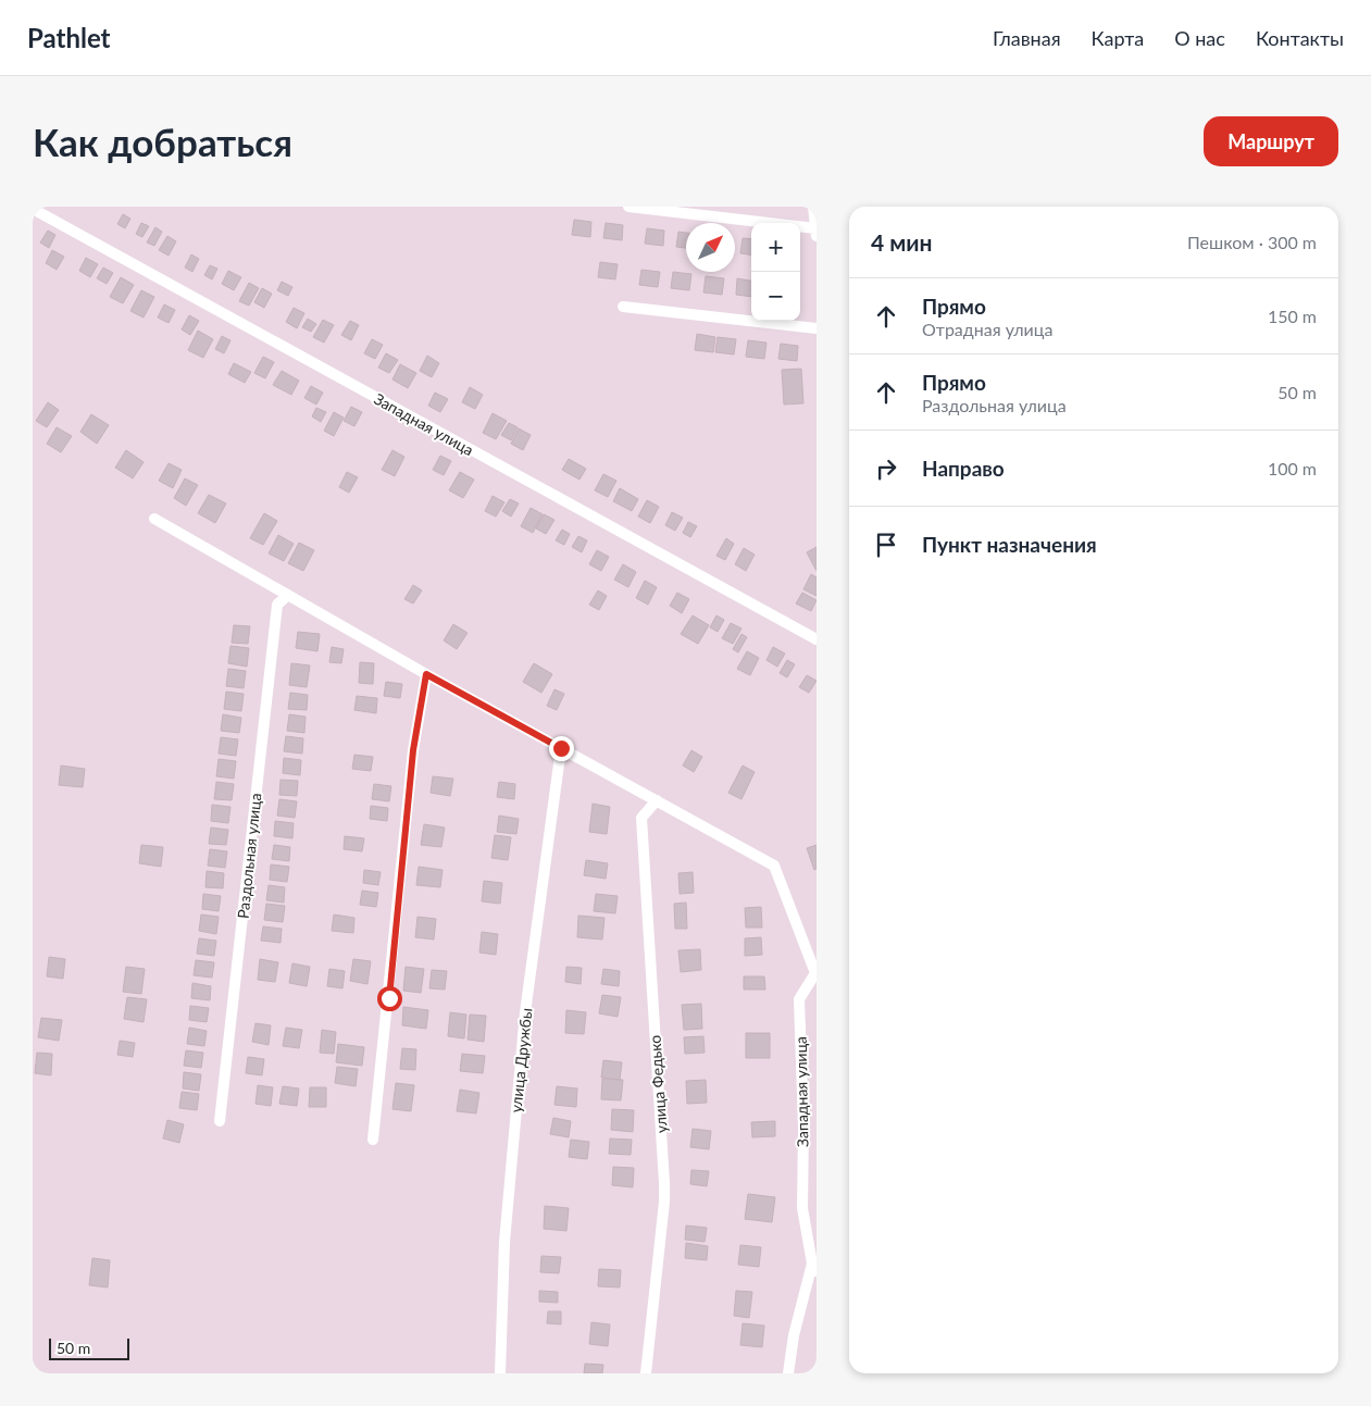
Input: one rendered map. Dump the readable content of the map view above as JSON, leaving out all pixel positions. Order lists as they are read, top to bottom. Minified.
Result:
{"streets":{"street":["Западная улица","Раздольная улица","улица Дружбы","улица Федько"]},"crossings":[["Западная улица","улица Федько"]],"scale_bar":"50 m","north":"top right","page":{"header":"Pathlet","nav":["Главная","Карта","О нас","Контакты"],"buttons":"Маршрут","title":"Как добраться","heading":["4 мин","Пешком · 300 m"],"map_buttons":["+","−"],"list":[["Прямо","Отрадная улица","150 m"],["Прямо","Раздольная улица","50 m"],["Направо","100 m"],"Пункт назначения"],"scale":"50 m"}}
